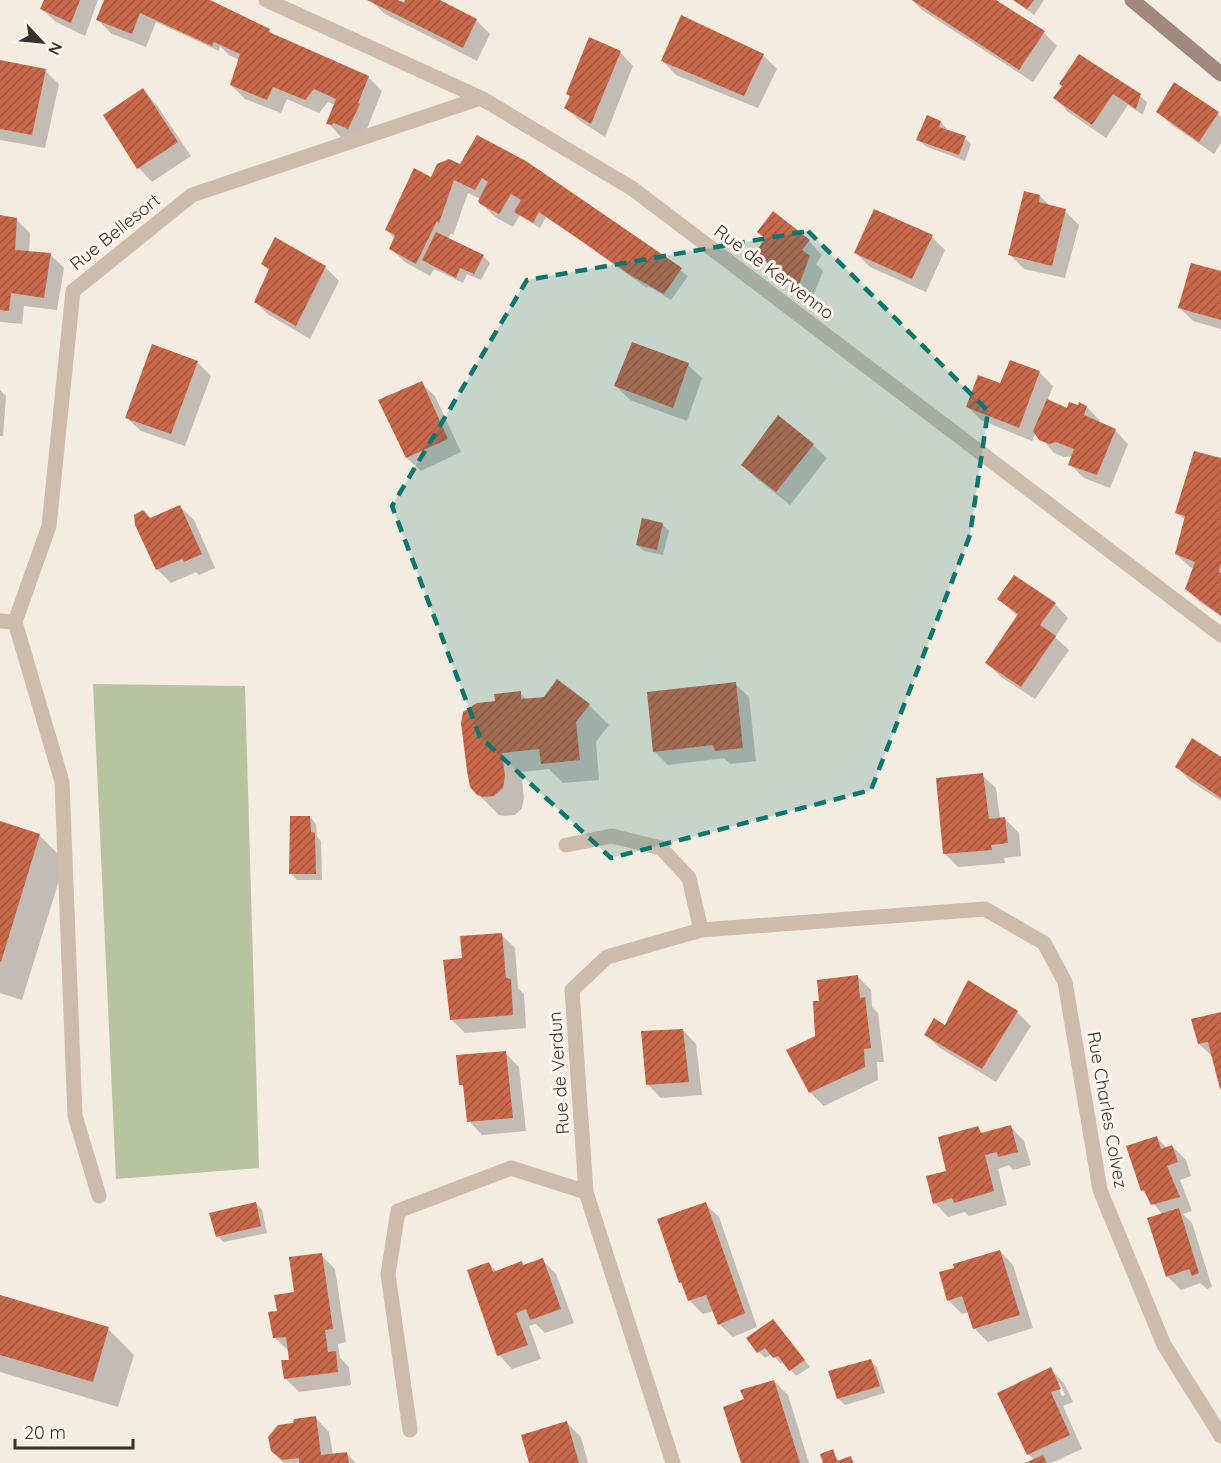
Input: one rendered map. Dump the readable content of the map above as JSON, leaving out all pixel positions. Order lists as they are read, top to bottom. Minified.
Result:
{"streets":{"street":["Rue Bellesort","Rue de Kervenno","Rue de Verdun","Rue Charles Colvez"]},"crossings":[["Rue Bellesort","Rue de Kervenno"],["Rue de Verdun","Rue Charles Colvez"]],"scale_bar":"20 m","north":"bottom right"}
